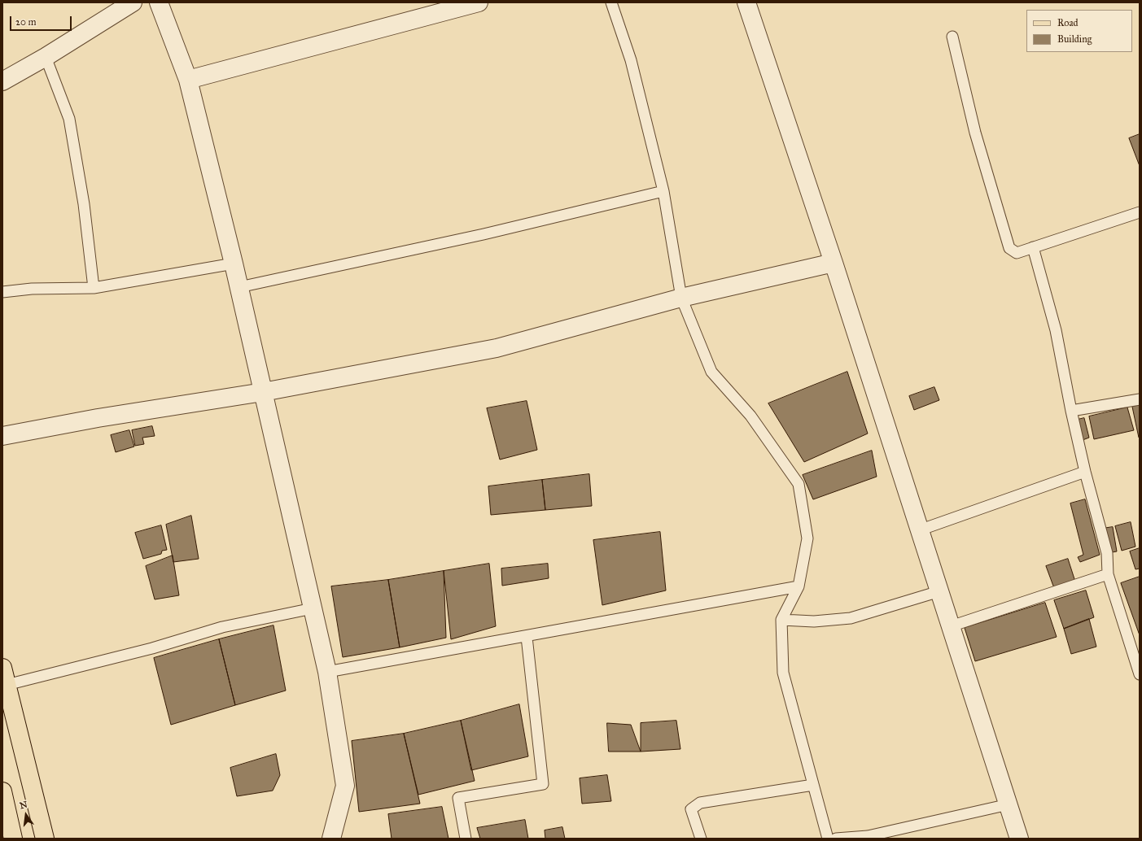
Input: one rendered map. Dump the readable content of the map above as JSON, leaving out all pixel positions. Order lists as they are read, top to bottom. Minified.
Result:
{"legend":["Road","Building"],"scale_bar":"20 m","north":"top"}
